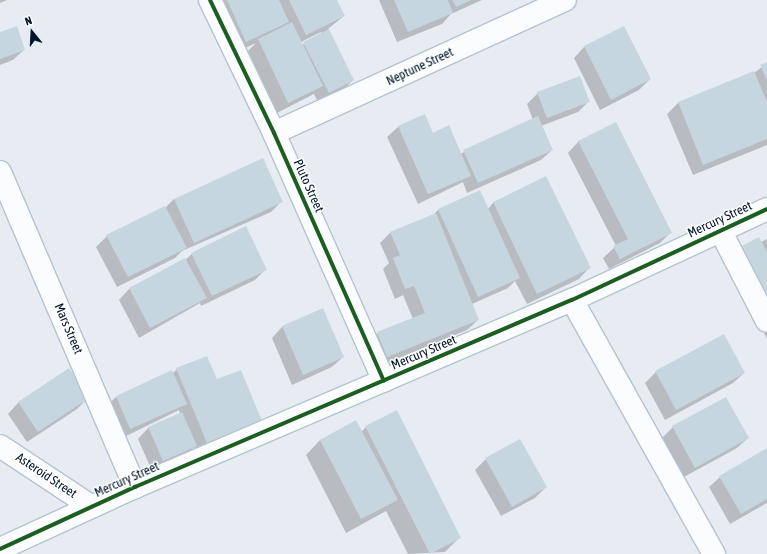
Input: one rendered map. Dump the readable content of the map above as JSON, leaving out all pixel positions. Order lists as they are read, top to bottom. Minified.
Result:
{"streets":{"street":["Neptune Street","Pluto Street","Mercury Street","Mars Street","Asteroid Street"]},"crossings":[["Neptune Street","Pluto Street"],["Pluto Street","Mercury Street"],["Mercury Street","Mars Street"],["Mercury Street","Asteroid Street"]],"north":"top"}
